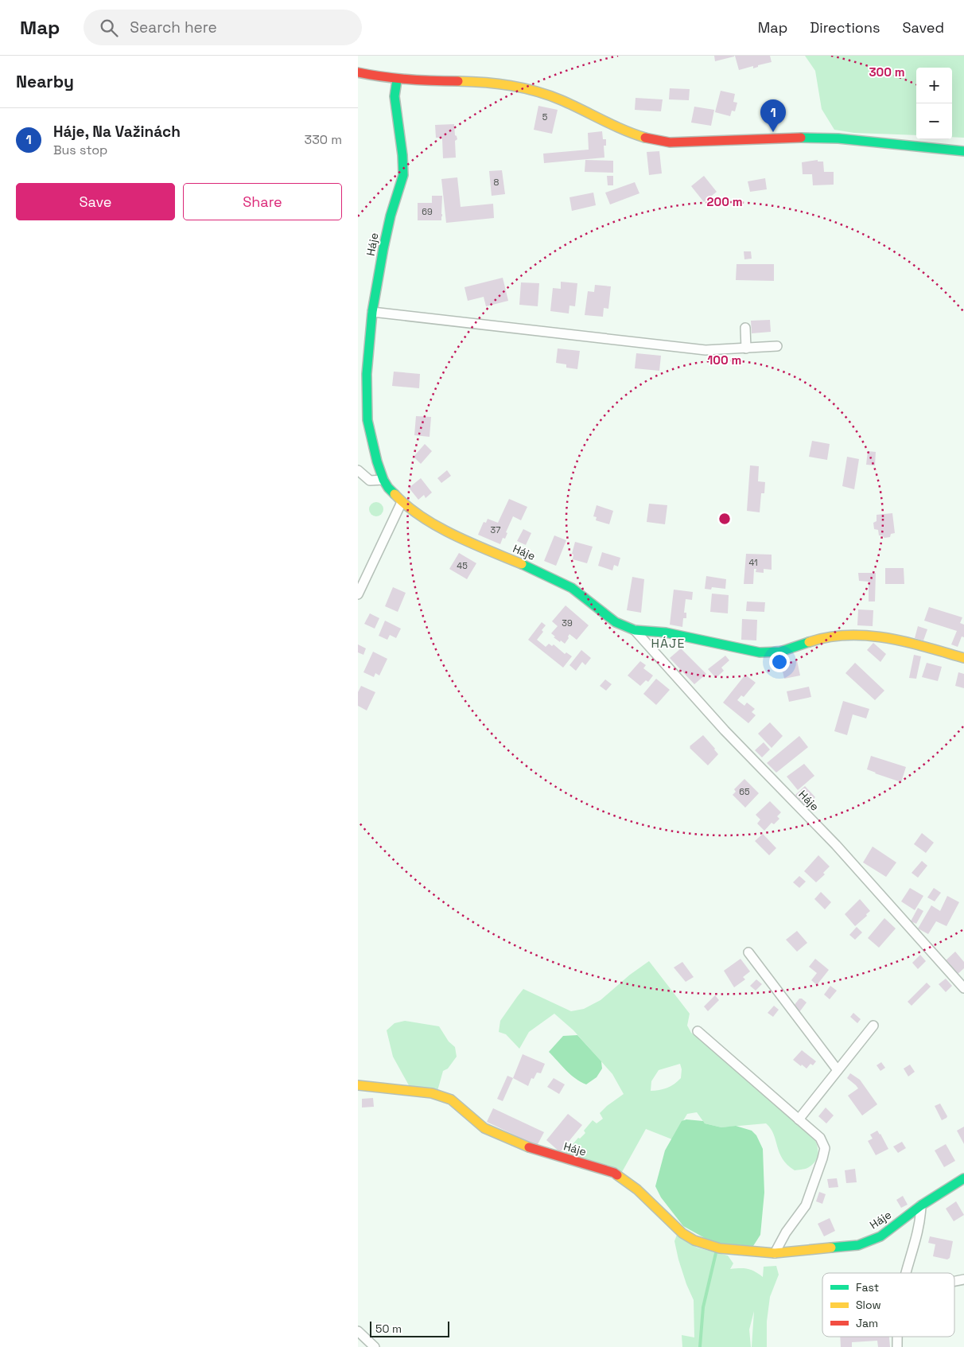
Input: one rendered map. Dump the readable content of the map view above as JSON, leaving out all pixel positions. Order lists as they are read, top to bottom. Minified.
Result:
{"streets":{"street":["Háje"]},"districts":["HÁJE"],"house_numbers":["5","8","69","37","41","45","39","65"],"legend":["Fast","Slow","Jam"],"scale_bar":"50 m","page":{"header":"Map","search":"Search here","nav":["Map","Directions","Saved"],"heading":"Nearby","map_buttons":["+","−"],"pins":"1","list":[{"mark":"1","name":"Háje, Na Važinách","note":"Bus stop","value":"330 m"}],"buttons":["Save","Share"],"scale":"50 m"},"rings":["300 m","200 m","100 m"]}
